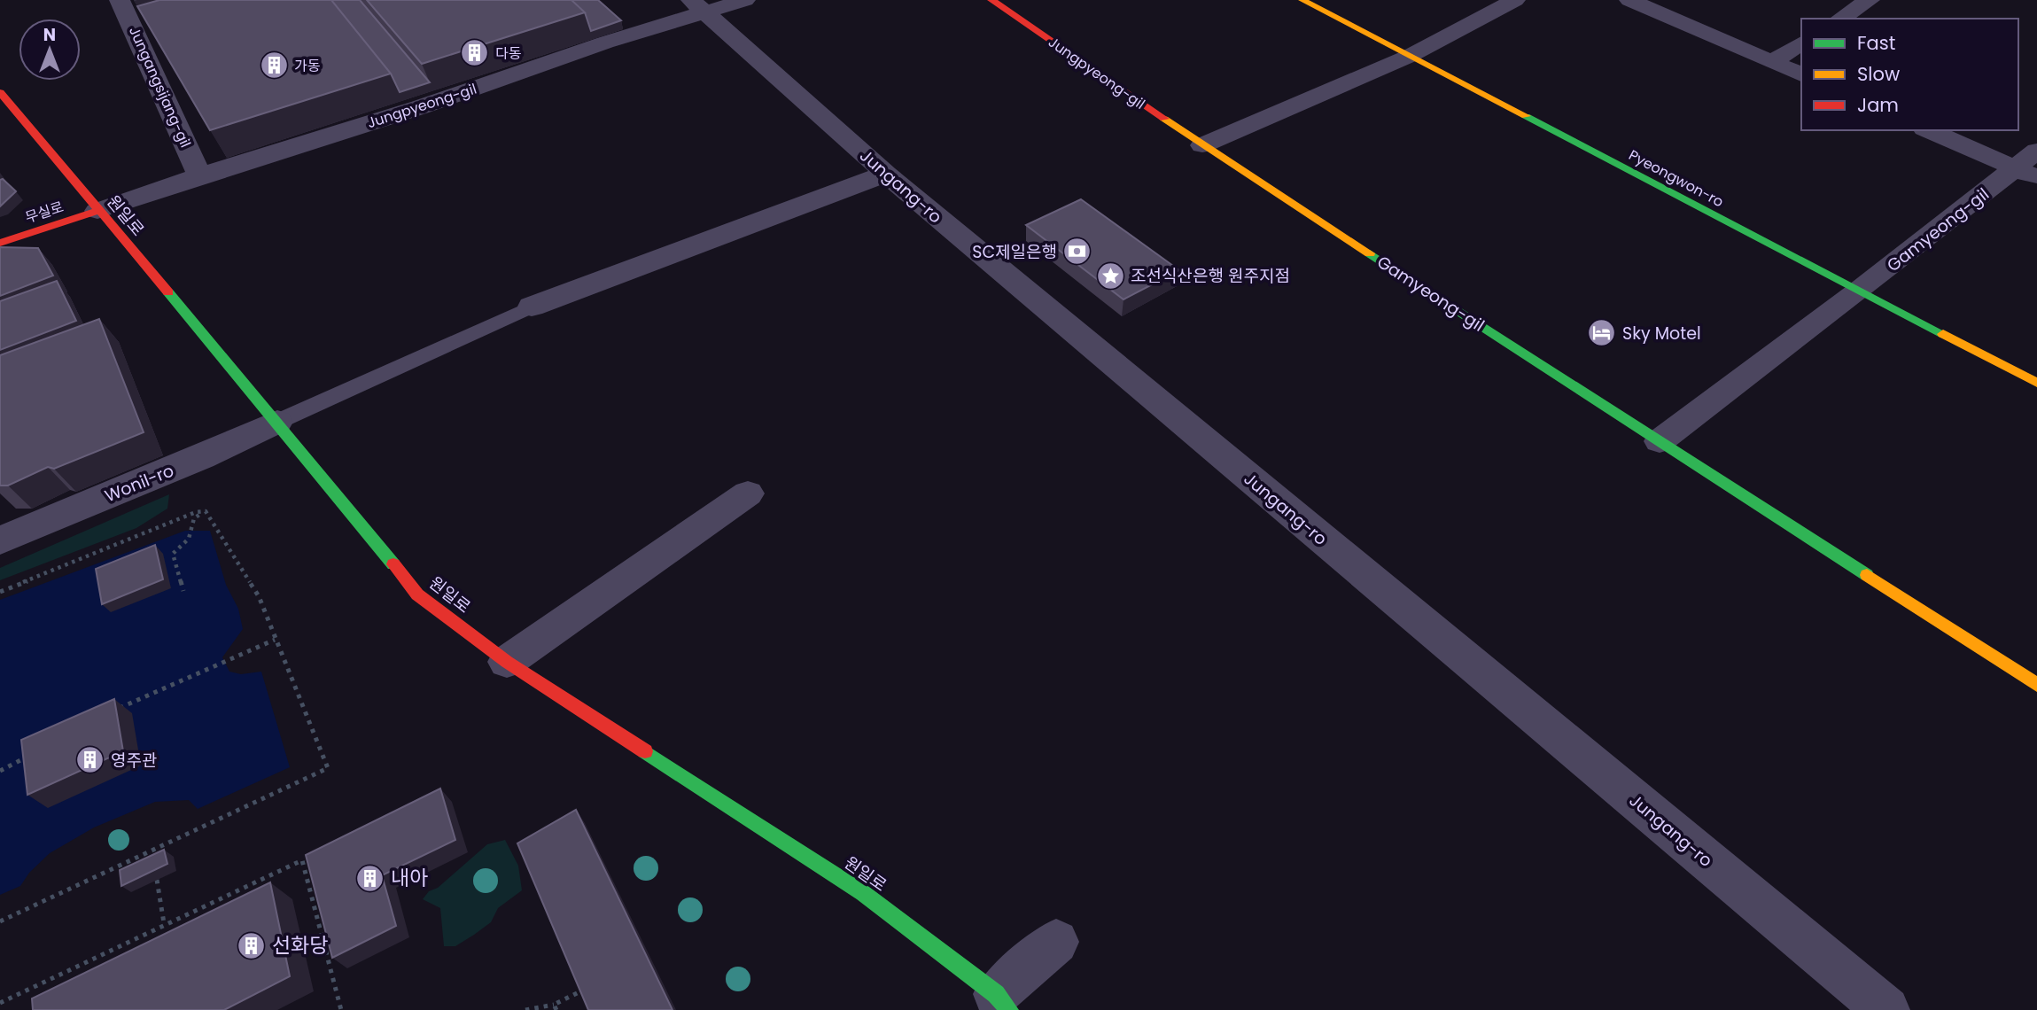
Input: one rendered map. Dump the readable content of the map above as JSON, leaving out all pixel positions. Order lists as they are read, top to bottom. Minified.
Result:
{"streets":{"main road":["Jungpyeong-gil","Pyeongwon-ro","무실로","원일로","Gamyeong-gil"],"street":["Jungangsijang-gil","Jungang-ro","Wonil-ro"]},"crossings":[["Jungpyeong-gil","Jungangsijang-gil"],["Jungpyeong-gil","Jungang-ro"],["Jungpyeong-gil","무실로"],["Jungpyeong-gil","원일로"],["Jungpyeong-gil","Gamyeong-gil"],["Pyeongwon-ro","Gamyeong-gil"],["무실로","원일로"],["원일로","Wonil-ro"]],"places":{"building":["다동","가동","영주관","내아","선화당"],"bank":["SC제일은행"],"place":["조선식산은행 원주지점"],"hotel":["Sky Motel"]},"legend":["Fast","Slow","Jam"],"north":"top"}
